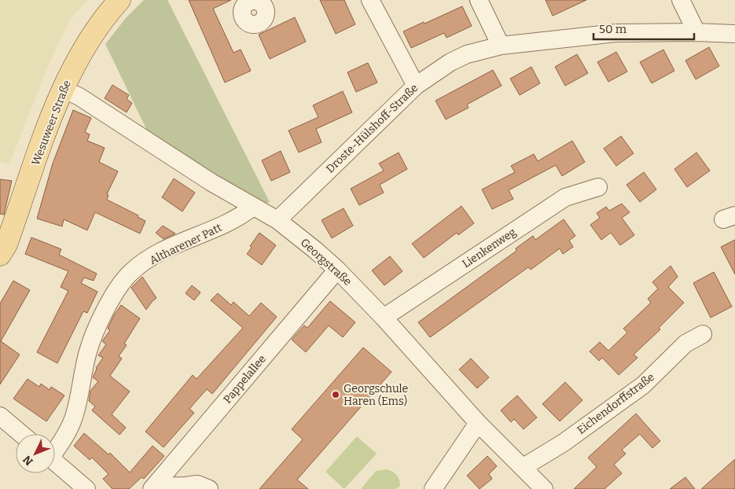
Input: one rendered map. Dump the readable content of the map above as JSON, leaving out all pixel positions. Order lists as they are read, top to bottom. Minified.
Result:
{"streets":{"main road":["Wesuweer Straße"],"street":["Droste-Hülshoff-Straße","Altharener Patt","Lienkenweg","Georgstraße","Pappelallee","Eichendorffstraße"]},"crossings":[["Wesuweer Straße","Georgstraße"],["Droste-Hülshoff-Straße","Georgstraße"],["Altharener Patt","Georgstraße"],["Lienkenweg","Georgstraße"],["Georgstraße","Pappelallee"],["Georgstraße","Eichendorffstraße"]],"places":["Georgschule Haren (Ems)"],"scale_bar":"50 m","north":"bottom left"}
